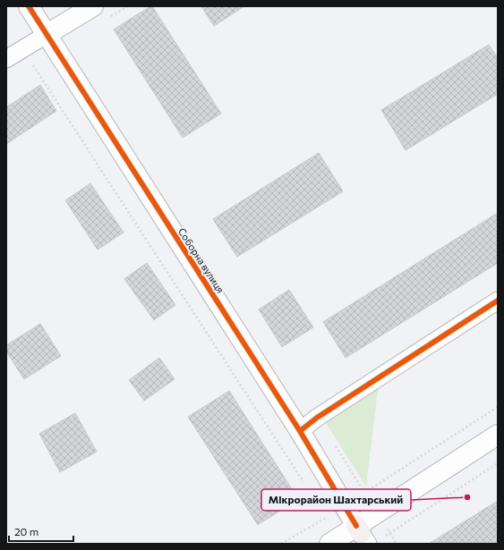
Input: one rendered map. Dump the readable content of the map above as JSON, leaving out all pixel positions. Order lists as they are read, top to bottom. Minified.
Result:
{"streets":{"street":["Соборна вулиця"]},"places":["Мікрорайон Шахтарський"],"scale_bar":"20 m"}
